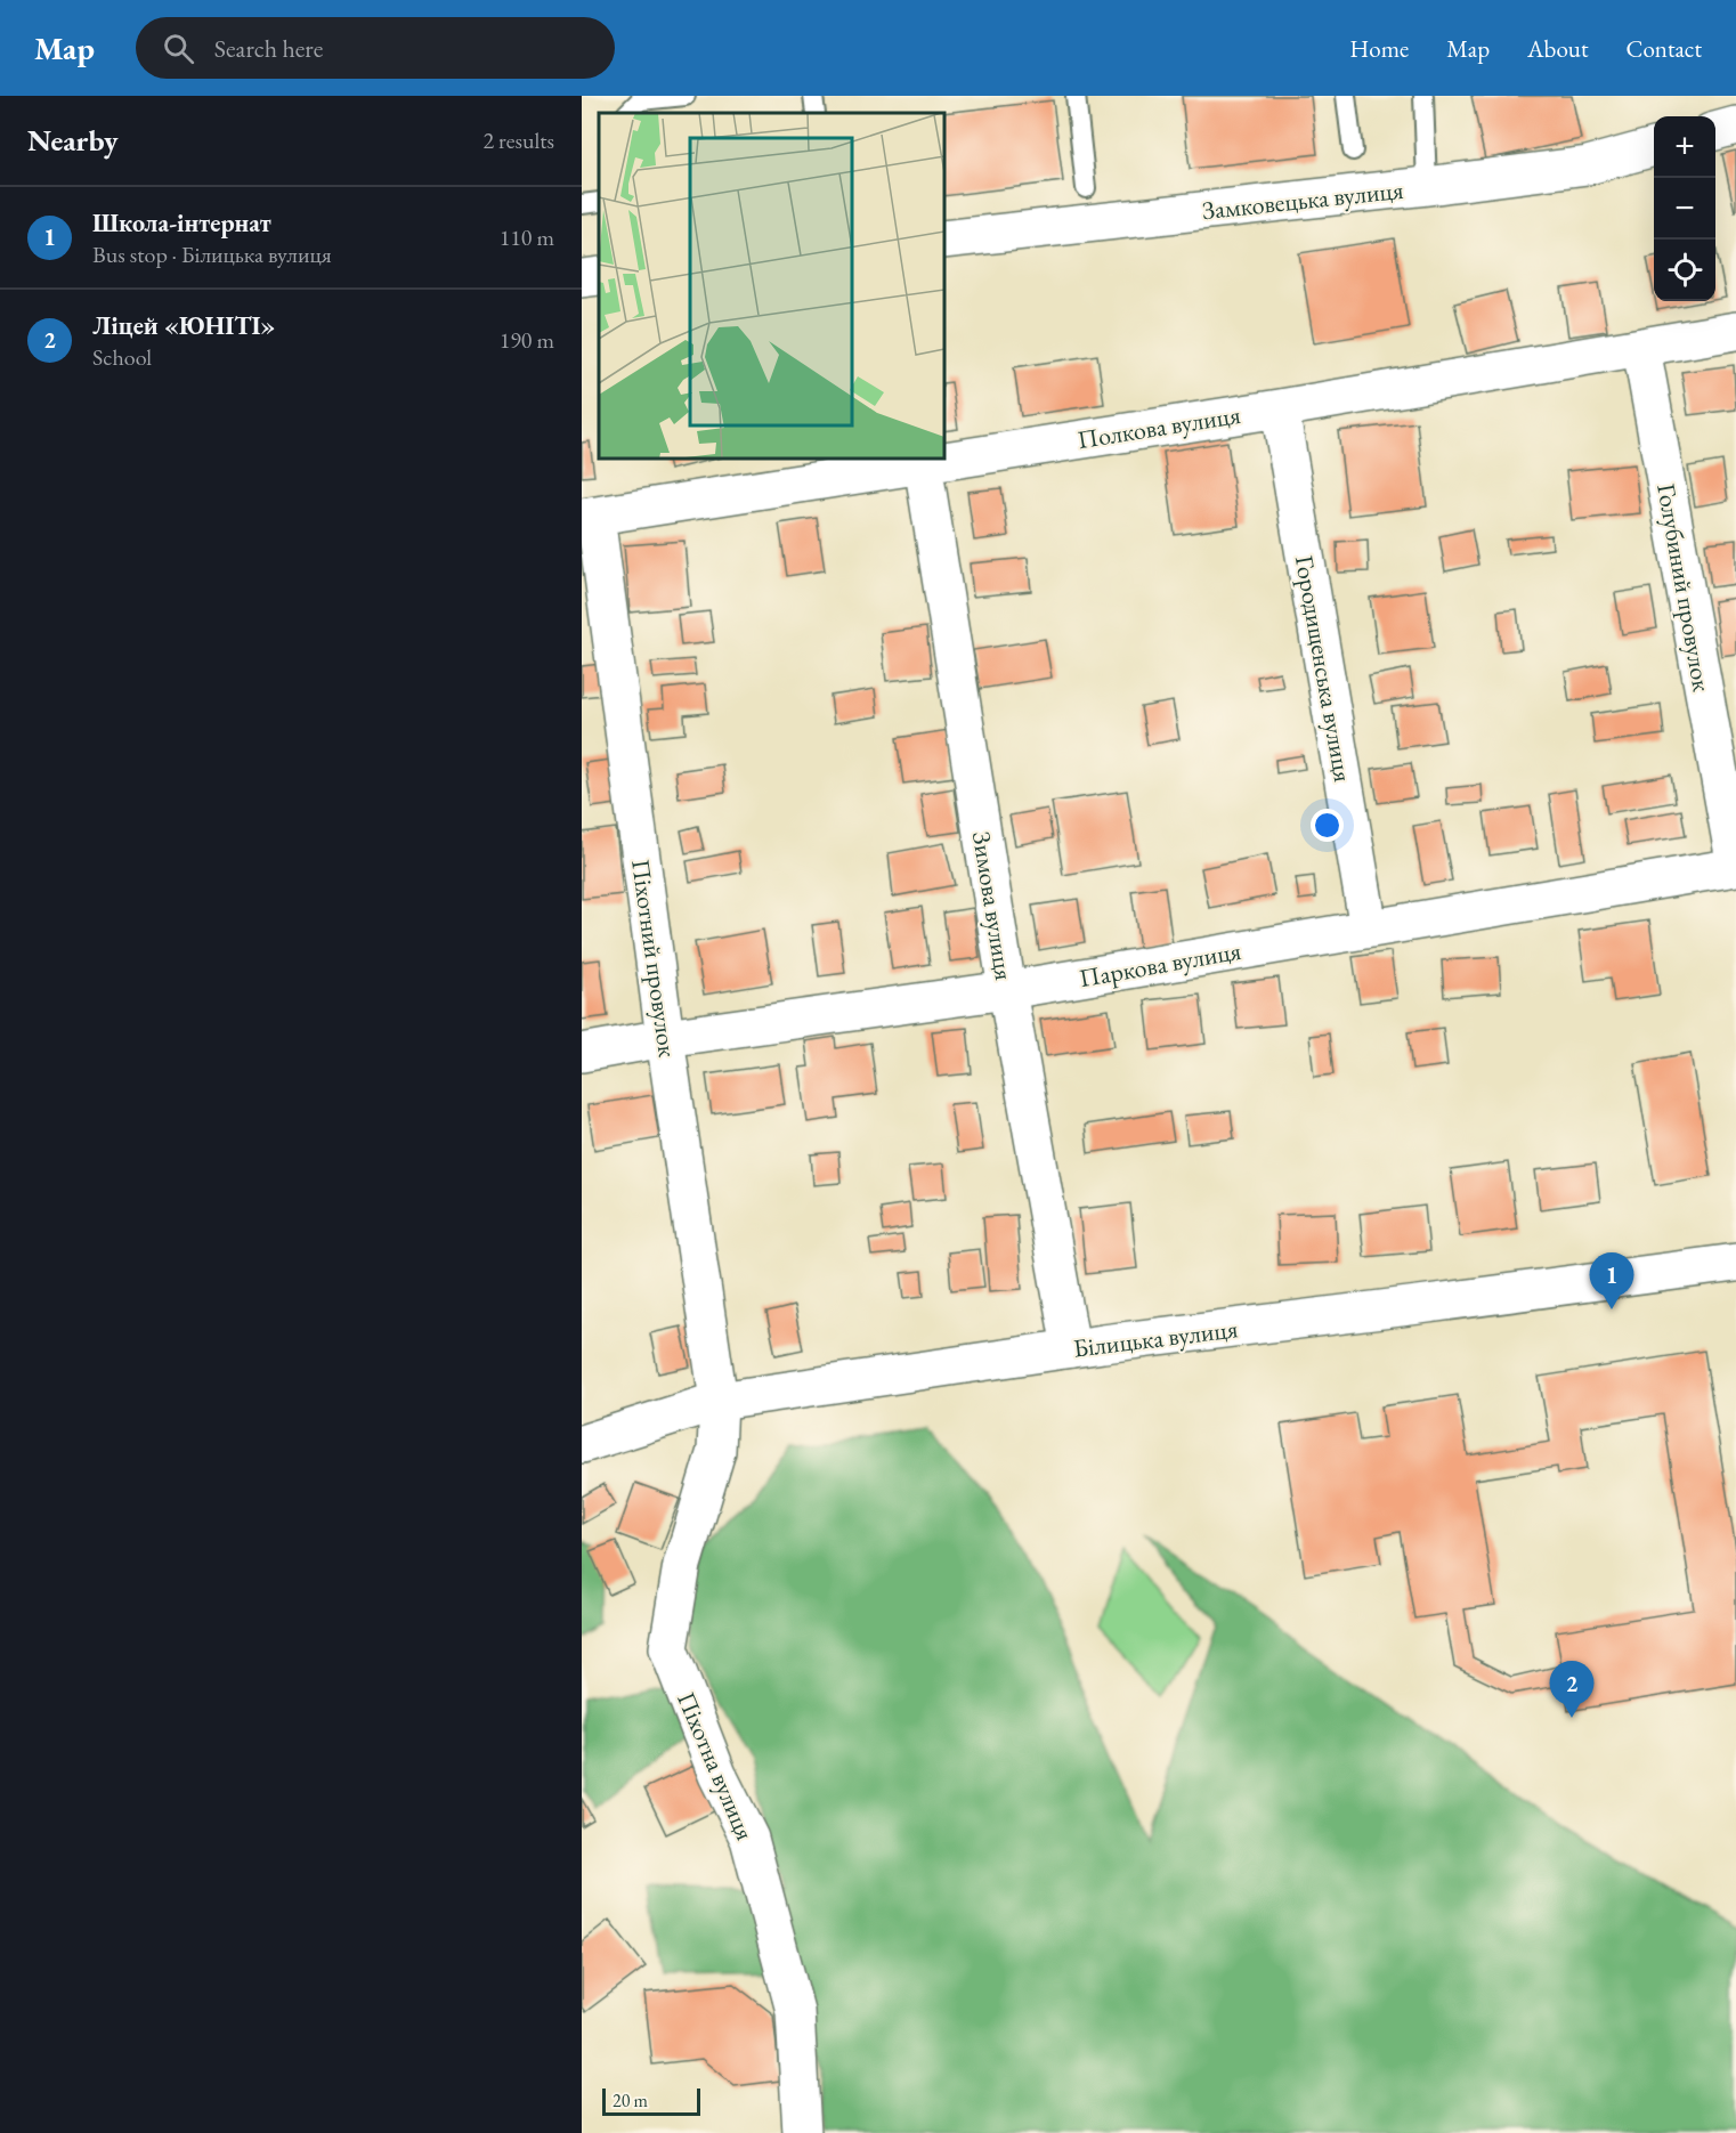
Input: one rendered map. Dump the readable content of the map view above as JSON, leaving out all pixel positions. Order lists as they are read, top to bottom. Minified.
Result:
{"streets":{"street":["Замковецька вулиця","Полкова вулиця","Голубиний провулок","Городищенська вулиця","Зимова вулиця","Піхотний провулок","Паркова вулиця","Білицька вулиця","Піхотна вулиця"]},"crossings":[["Полкова вулиця","Голубиний провулок"],["Полкова вулиця","Городищенська вулиця"],["Полкова вулиця","Зимова вулиця"],["Полкова вулиця","Піхотний провулок"],["Голубиний провулок","Паркова вулиця"],["Городищенська вулиця","Паркова вулиця"],["Зимова вулиця","Паркова вулиця"],["Зимова вулиця","Білицька вулиця"],["Піхотний провулок","Паркова вулиця"],["Піхотний провулок","Білицька вулиця"],["Піхотний провулок","Піхотна вулиця"],["Білицька вулиця","Піхотна вулиця"]],"scale_bar":"20 m","page":{"header":"Map","search":"Search here","nav":["Home","Map","About","Contact"],"heading":["Nearby","2 results"],"map_buttons":["+","−"],"list":[{"mark":"1","name":"Школа-інтернат","note":"Bus stop · Білицька вулиця","value":"110 m"},{"mark":"2","name":"Ліцей «ЮНІТІ»","note":"School","value":"190 m"}],"pins":["1","2"],"scale":"20 m"}}
